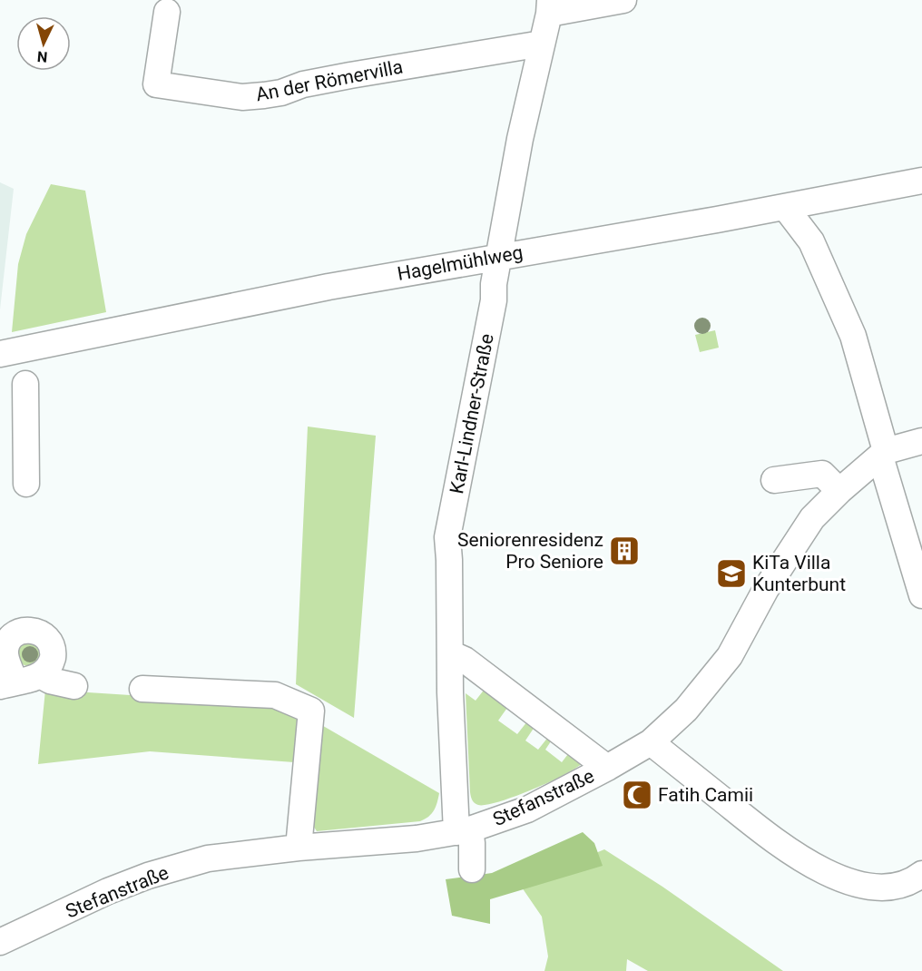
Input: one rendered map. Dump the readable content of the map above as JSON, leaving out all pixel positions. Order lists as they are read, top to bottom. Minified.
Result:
{"streets":{"street":["An der Römervilla","Hagelmühlweg","Karl-Lindner-Straße","Stefanstraße"]},"crossings":[["An der Römervilla","Karl-Lindner-Straße"],["Hagelmühlweg","Karl-Lindner-Straße"],["Karl-Lindner-Straße","Stefanstraße"]],"places":{"building":["Seniorenresidenz Pro Seniore"],"school or university":["KiTa Villa Kunterbunt"],"mosque":["Fatih Camii"]},"north":"bottom"}
